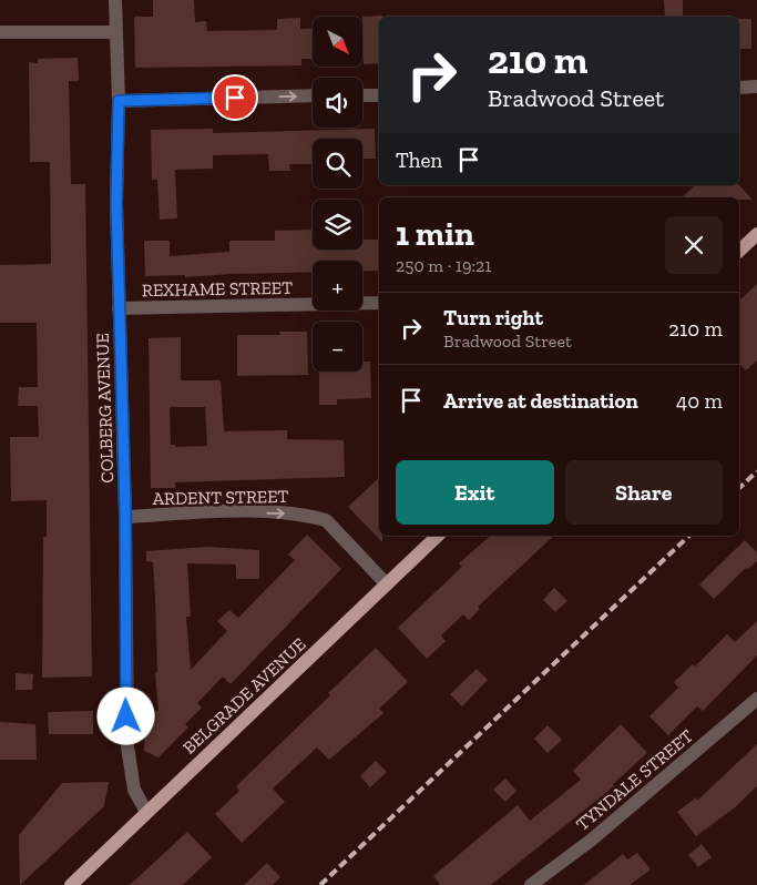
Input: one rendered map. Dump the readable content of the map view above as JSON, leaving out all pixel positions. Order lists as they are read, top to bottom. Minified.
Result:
{"streets":{"main road":["BELGRADE AVENUE"],"street":["REXHAME STREET","COLBERG AVENUE","ARDENT STREET","TYNDALE STREET"]},"crossings":[["REXHAME STREET","COLBERG AVENUE"],["COLBERG AVENUE","ARDENT STREET"],["COLBERG AVENUE","BELGRADE AVENUE"],["ARDENT STREET","BELGRADE AVENUE"]],"one_way":["ARDENT STREET"],"north":"bottom right","page":{"map_buttons":["+","−"],"turn":["210 m","Bradwood Street"],"then":"Then","heading":["1 min","250 m · 19:21"],"list":[{"name":"Turn right","note":"Bradwood Street","value":"210 m"},{"name":"Arrive at destination","value":"40 m"}],"buttons":["Exit","Share"]}}
